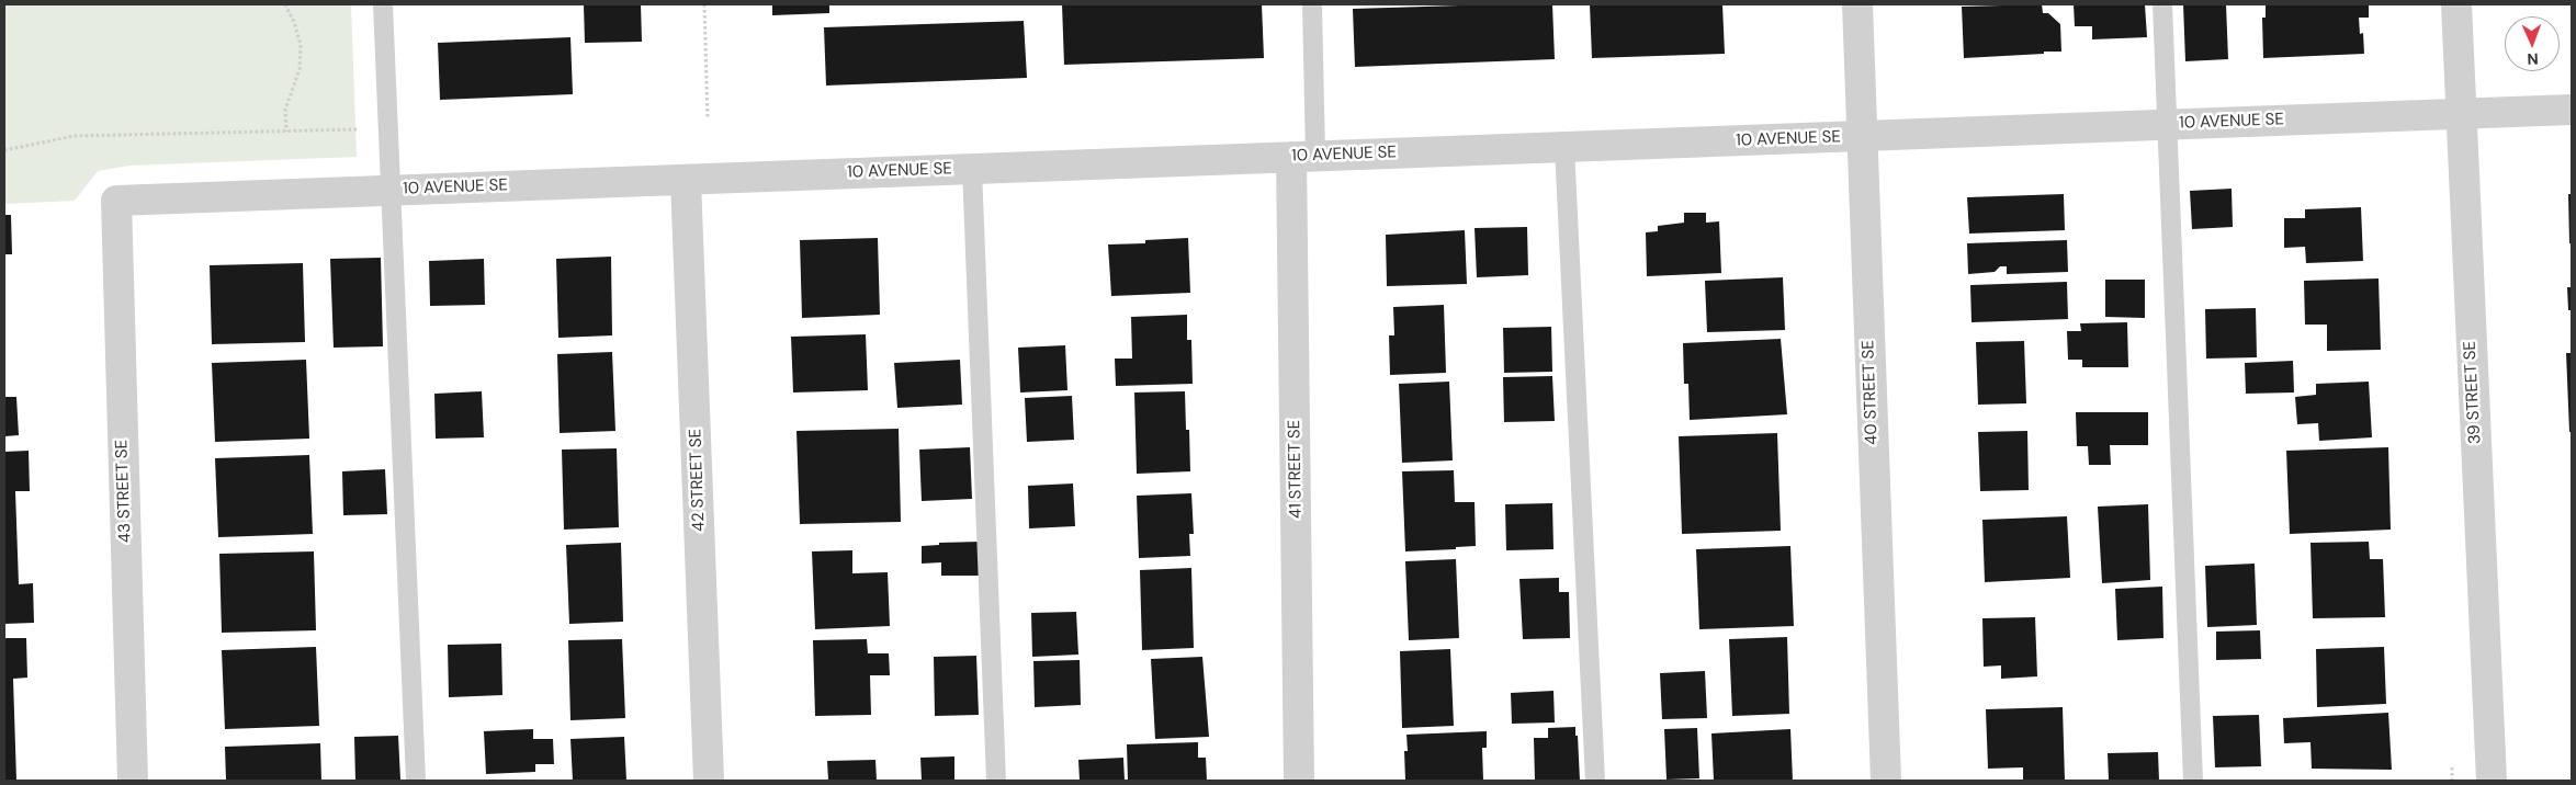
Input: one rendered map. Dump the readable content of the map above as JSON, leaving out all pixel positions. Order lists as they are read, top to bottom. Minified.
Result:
{"streets":{"street":["10 AVENUE SE","40 STREET SE","39 STREET SE","41 STREET SE","42 STREET SE","43 STREET SE"]},"crossings":[["10 AVENUE SE","40 STREET SE"],["10 AVENUE SE","39 STREET SE"],["10 AVENUE SE","41 STREET SE"],["10 AVENUE SE","42 STREET SE"],["10 AVENUE SE","43 STREET SE"]],"north":"bottom"}
